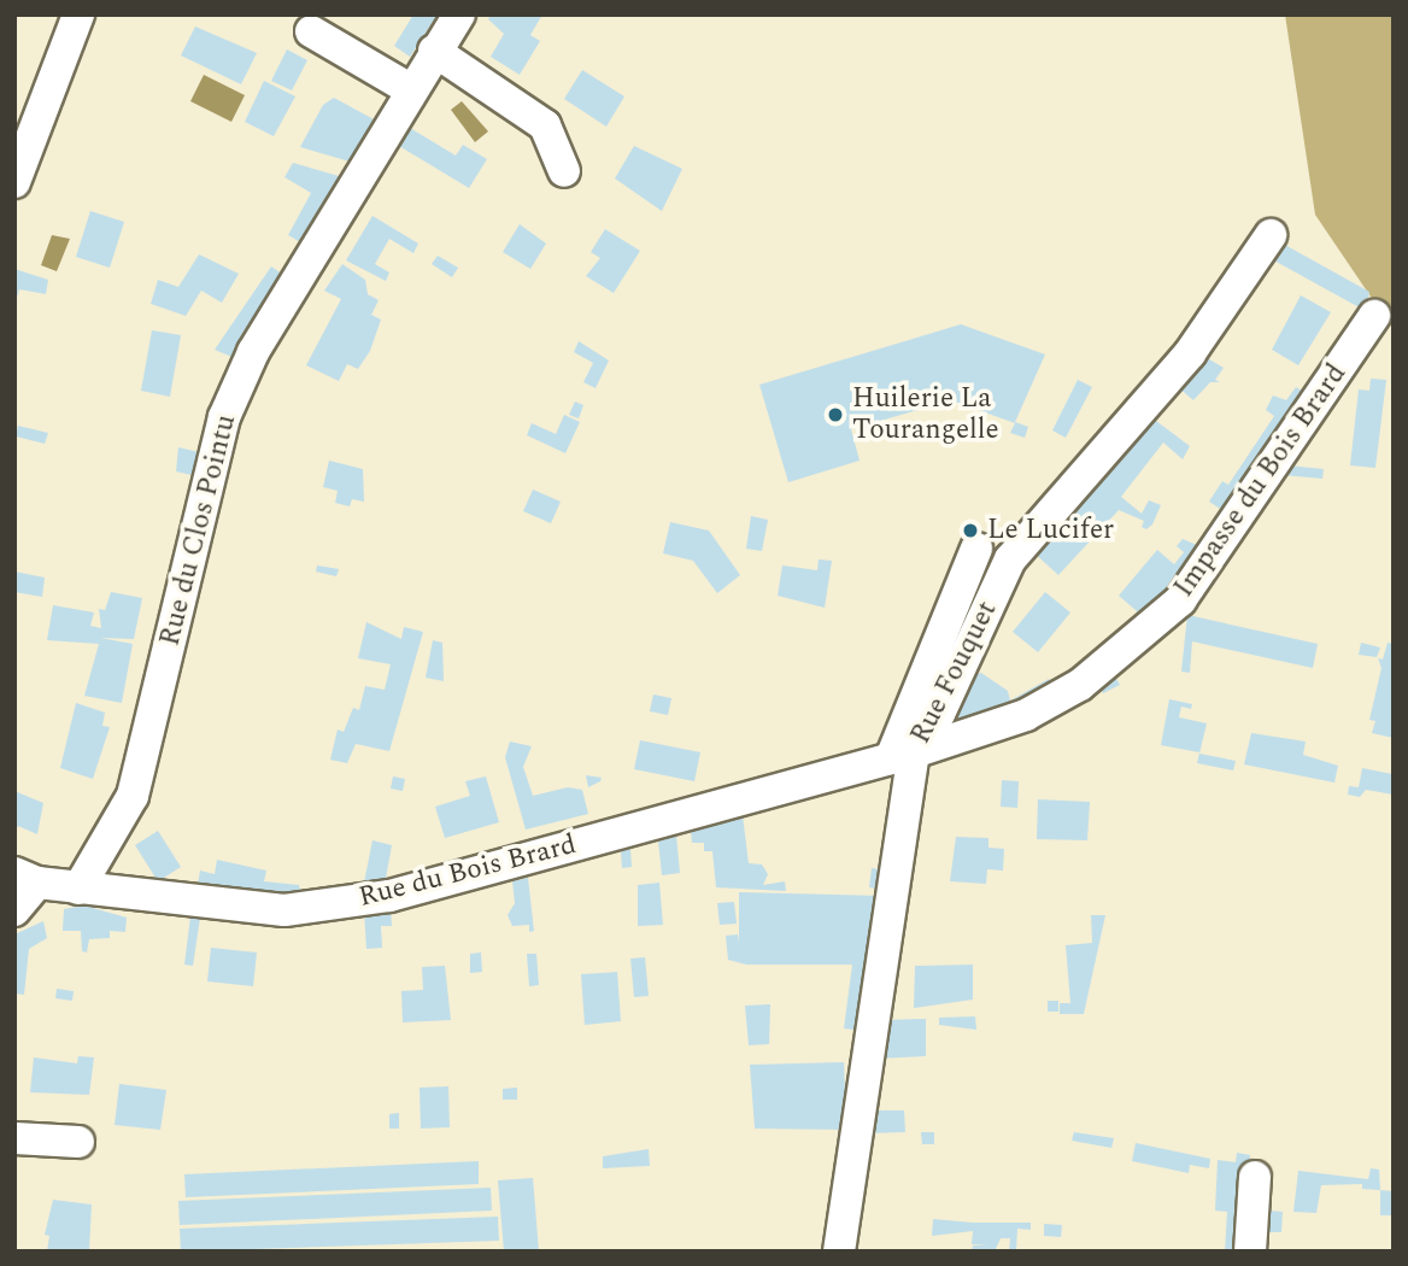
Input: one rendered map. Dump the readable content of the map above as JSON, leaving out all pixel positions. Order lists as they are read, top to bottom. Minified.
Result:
{"streets":{"street":["Impasse du Bois Brard","Rue du Clos Pointu","Rue Fouquet","Rue du Bois Brard"]},"crossings":[["Impasse du Bois Brard","Rue Fouquet"],["Impasse du Bois Brard","Rue du Bois Brard"],["Rue du Clos Pointu","Rue du Bois Brard"],["Rue Fouquet","Rue du Bois Brard"]],"places":["Huilerie La Tourangelle","Le Lucifer"]}
